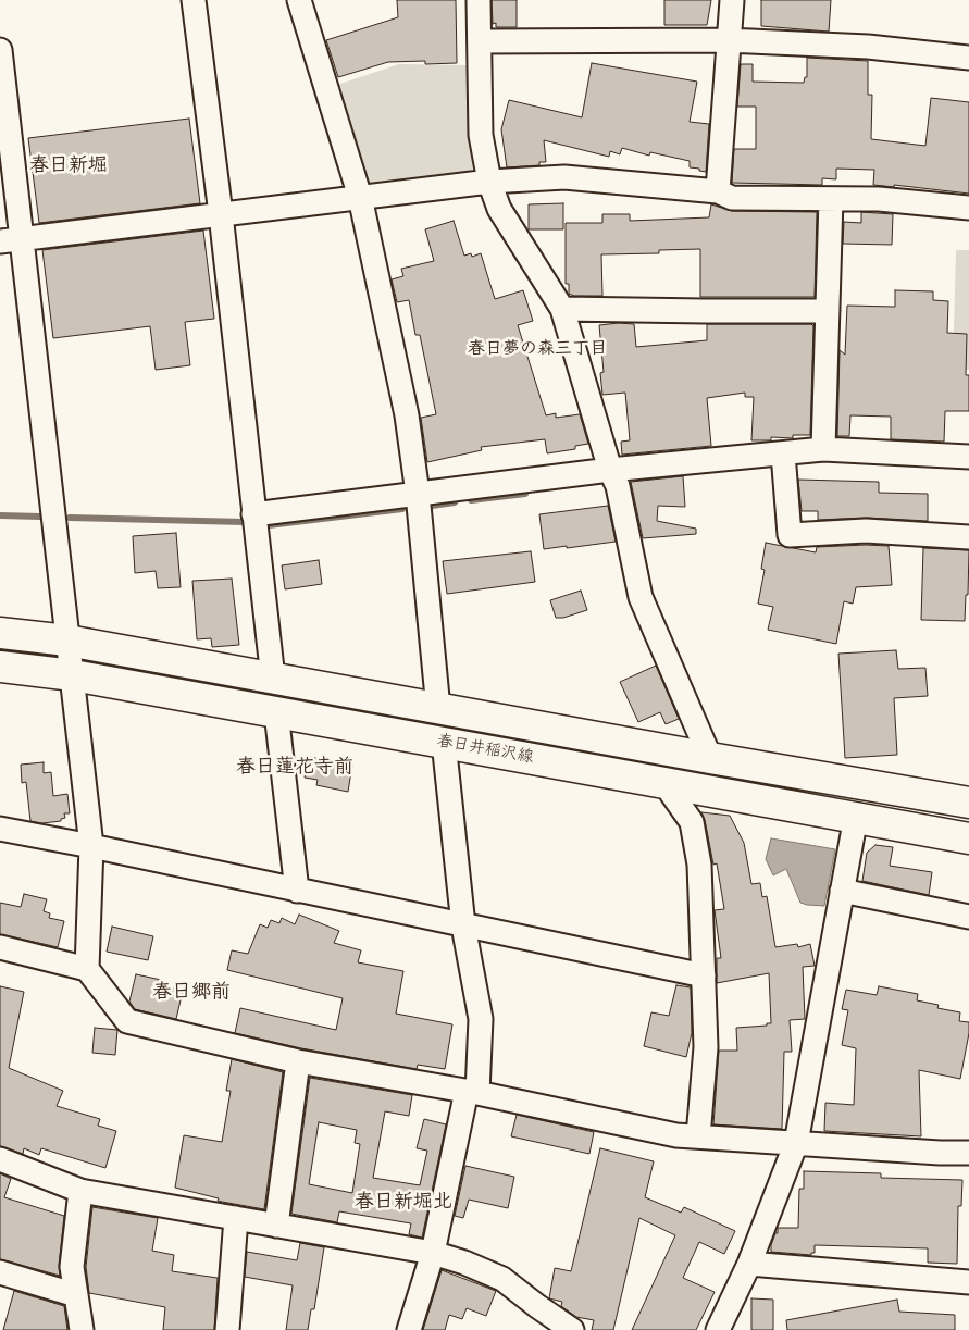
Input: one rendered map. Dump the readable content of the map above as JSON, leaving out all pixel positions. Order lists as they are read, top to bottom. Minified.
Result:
{"streets":{"main road":["春日井稲沢線"]},"districts":["春日新堀","春日夢の森三丁目","春日蓮花寺前","春日郷前","春日新堀北"]}
